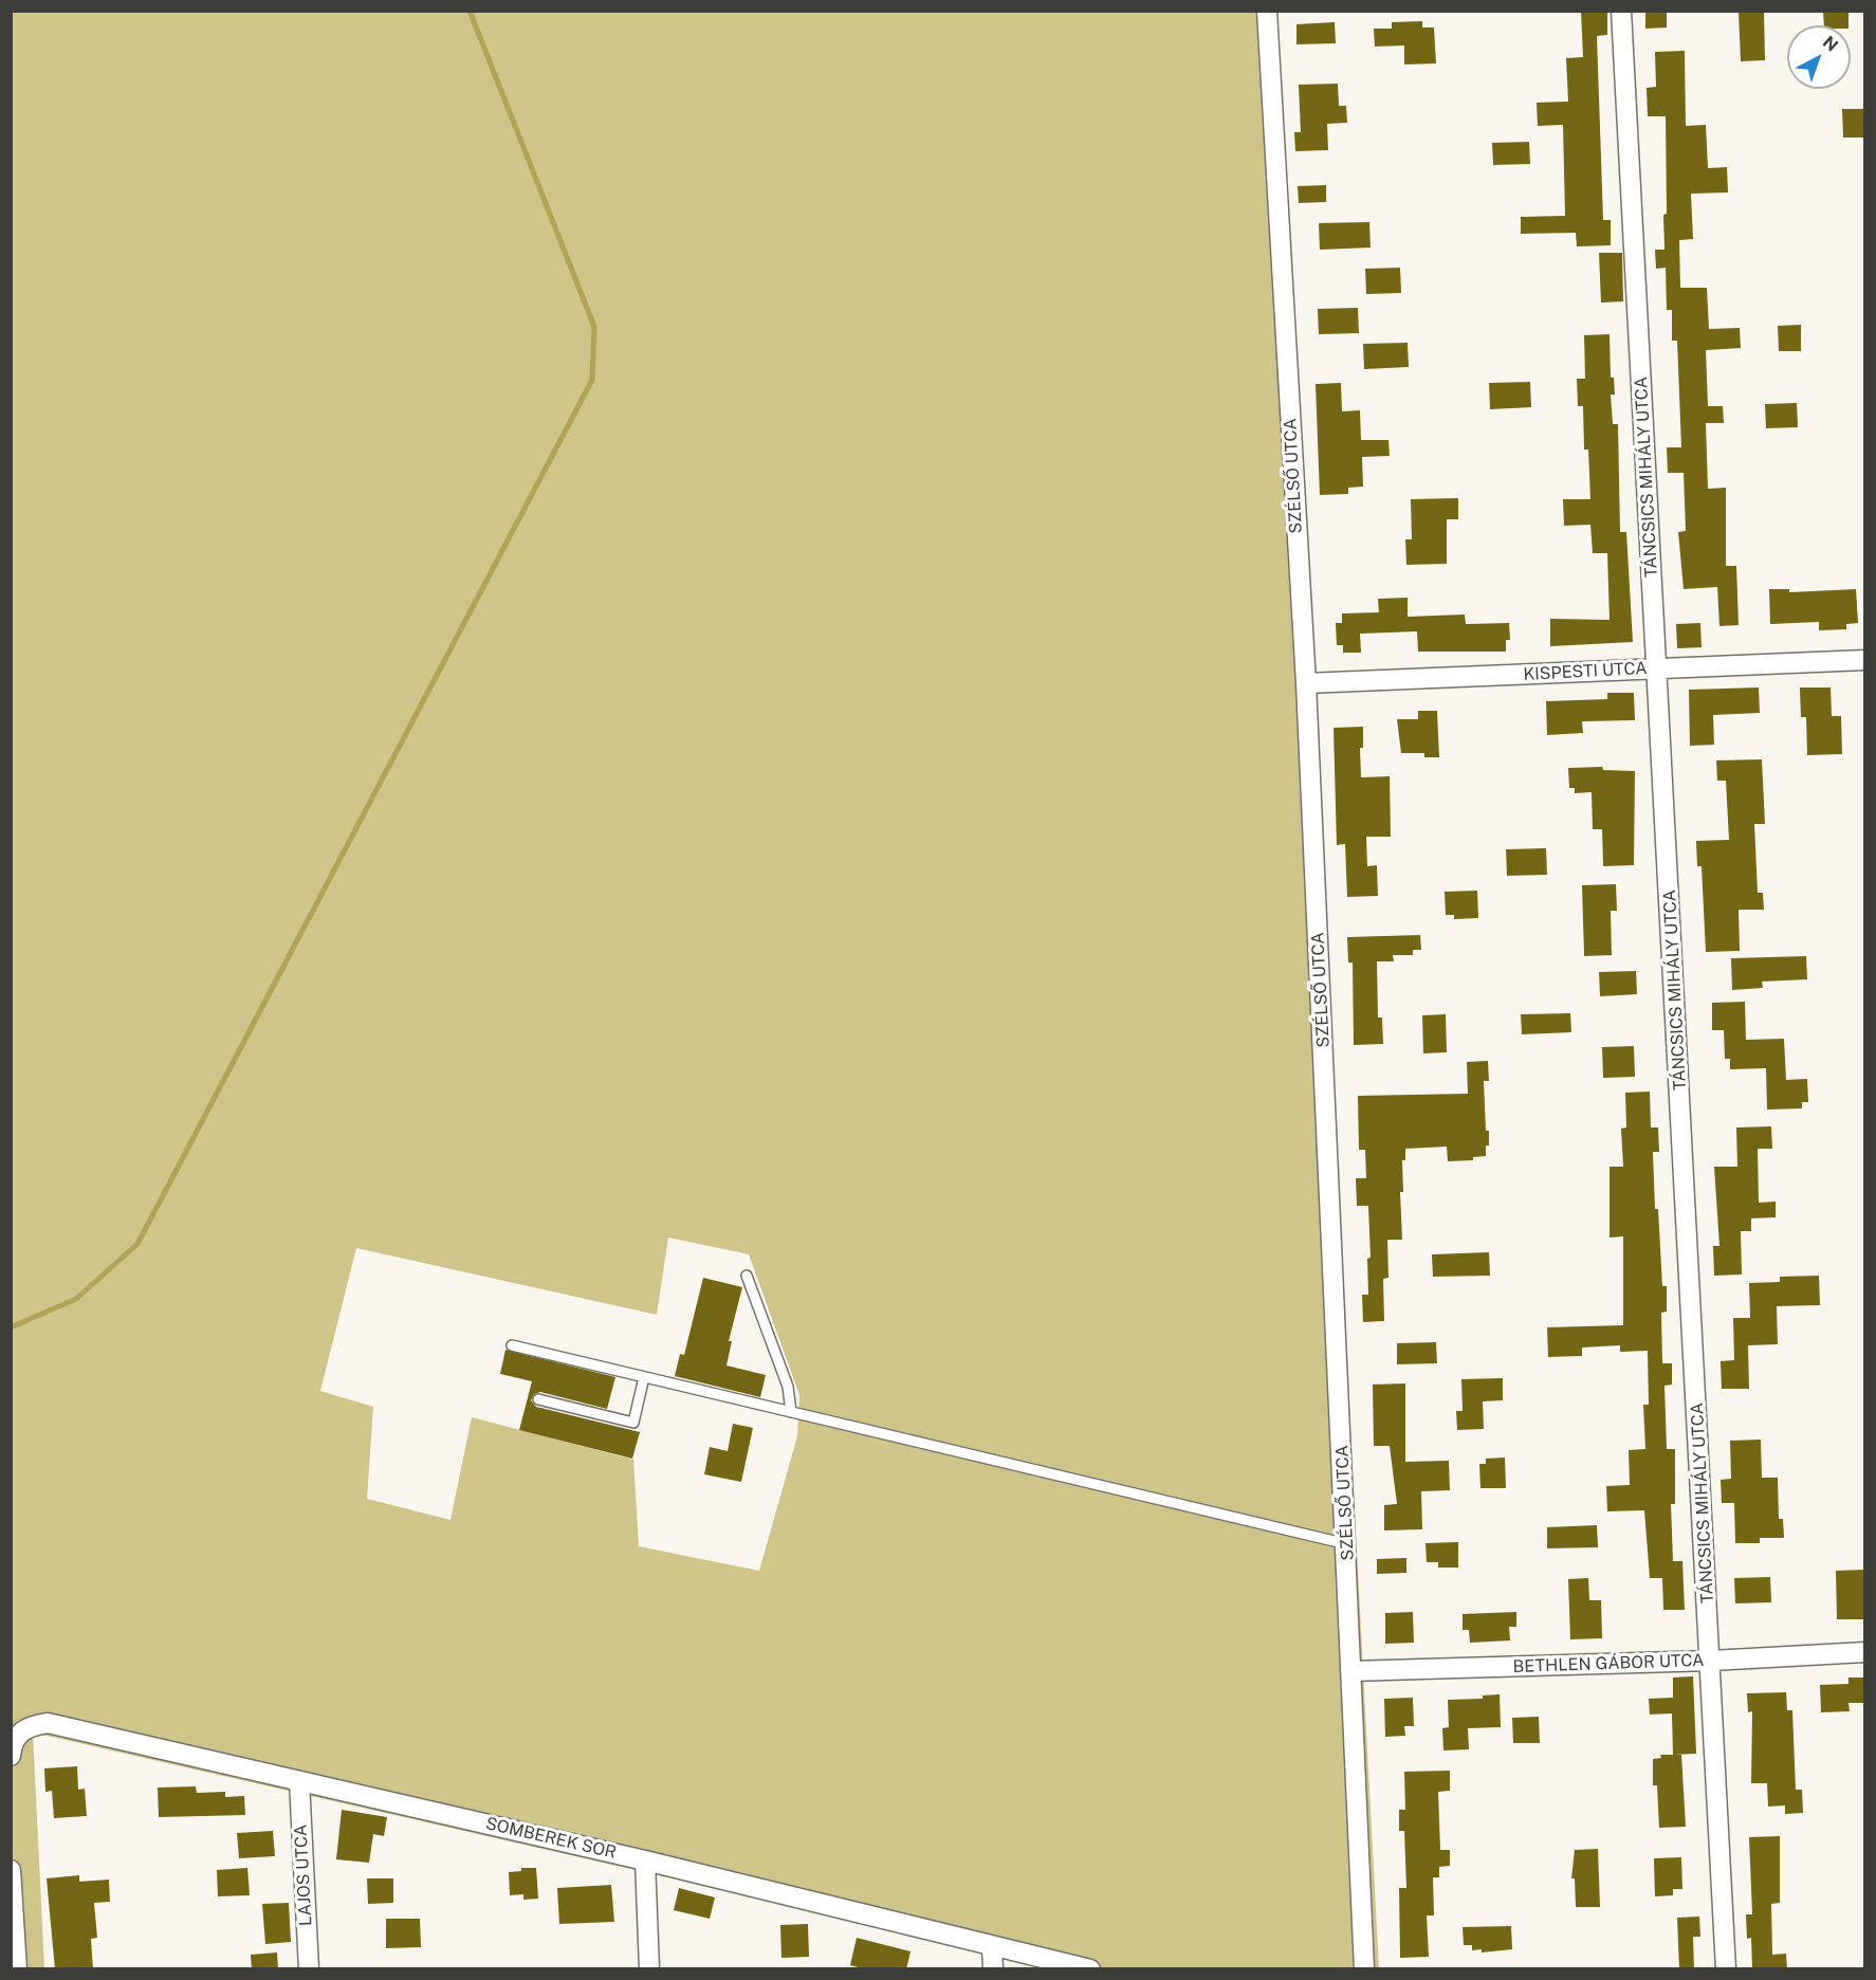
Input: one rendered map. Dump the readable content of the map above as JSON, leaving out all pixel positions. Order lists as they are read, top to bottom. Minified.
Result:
{"streets":{"street":["SZÉLSŐ UTCA","TÁNCSICS MIHÁLY UTCA","KISPESTI UTCA","BETHLEN GÁBOR UTCA","SOMBEREK SOR","LAJOS UTCA"]},"crossings":[["SZÉLSŐ UTCA","KISPESTI UTCA"],["SZÉLSŐ UTCA","BETHLEN GÁBOR UTCA"],["TÁNCSICS MIHÁLY UTCA","KISPESTI UTCA"],["TÁNCSICS MIHÁLY UTCA","BETHLEN GÁBOR UTCA"],["SOMBEREK SOR","LAJOS UTCA"]],"north":"top right"}
